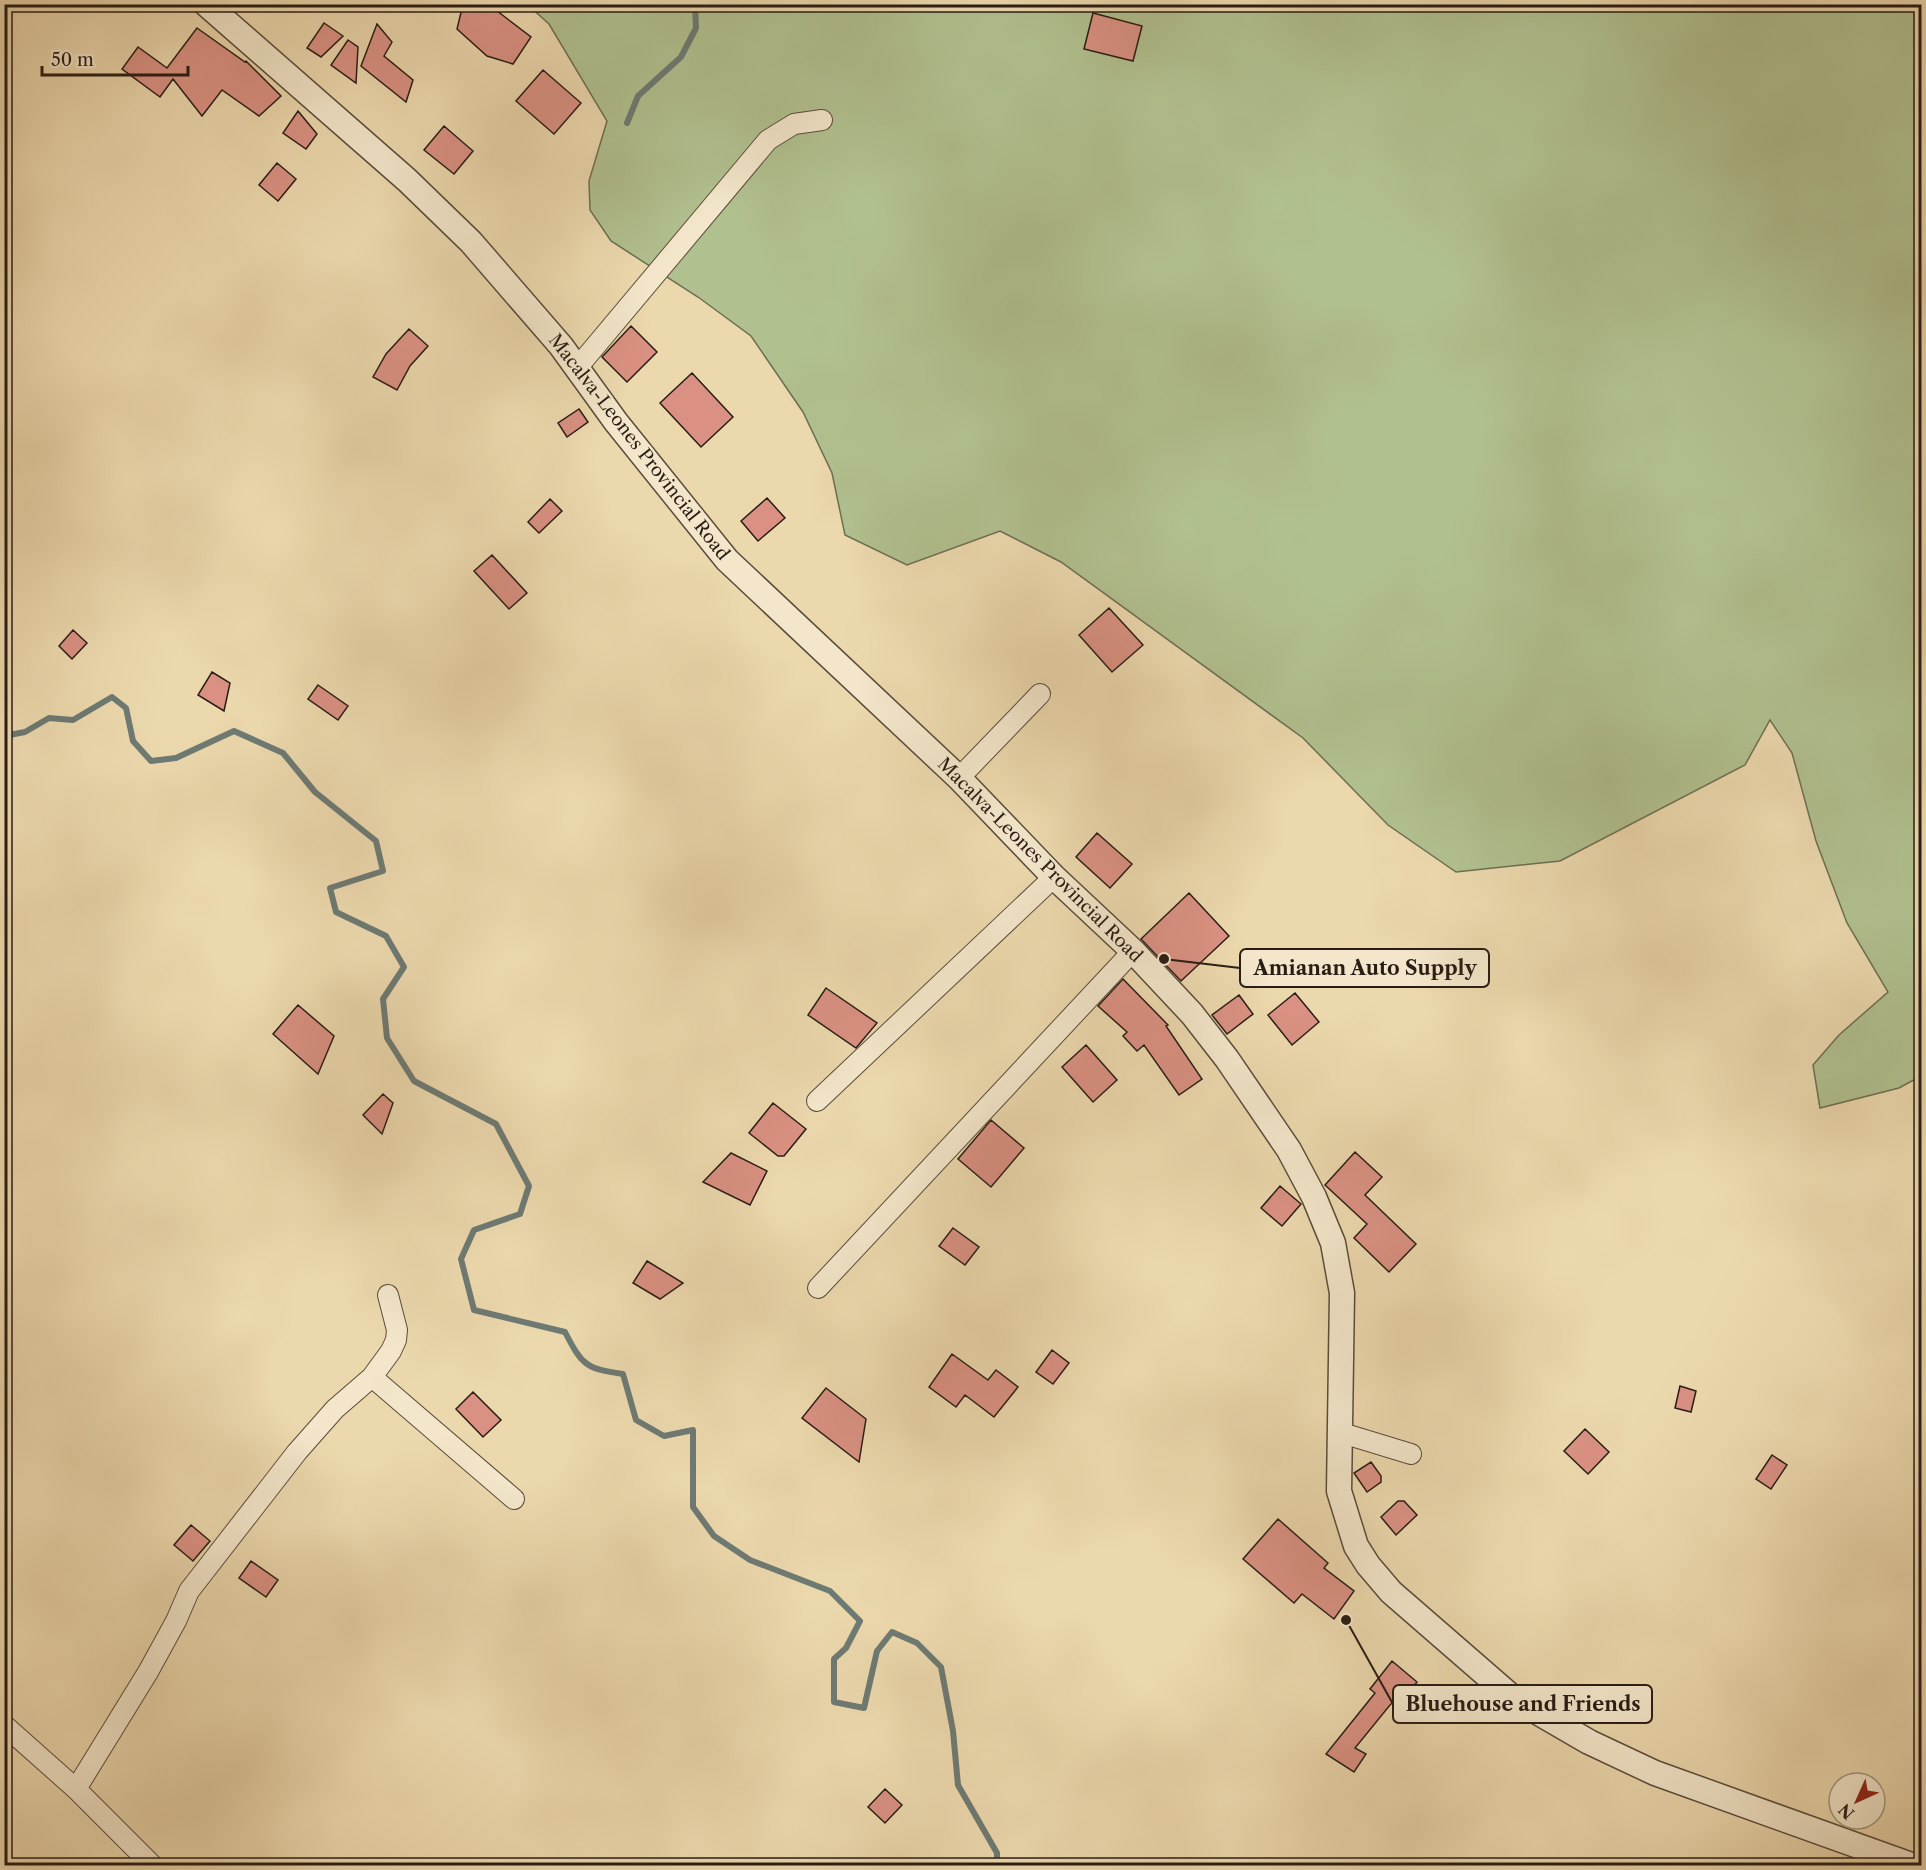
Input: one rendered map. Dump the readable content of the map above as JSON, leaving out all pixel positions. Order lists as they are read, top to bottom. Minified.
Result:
{"streets":{"street":["Macalva-Leones Provincial Road"]},"places":["Amianan Auto Supply","Bluehouse and Friends"],"scale_bar":"50 m","north":"bottom left"}
